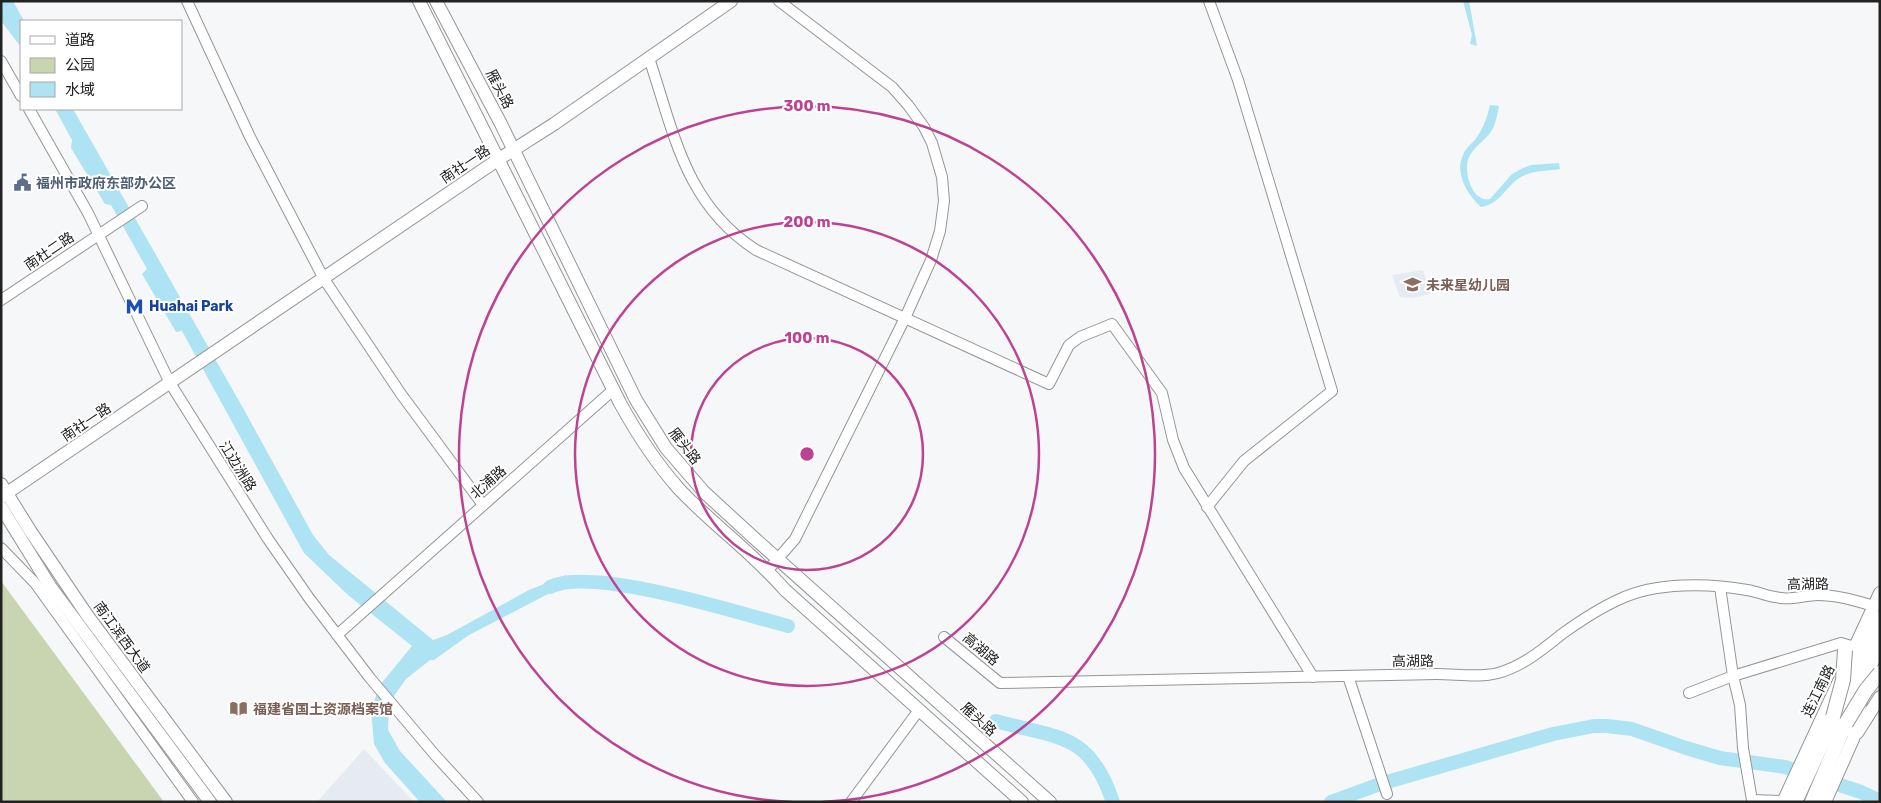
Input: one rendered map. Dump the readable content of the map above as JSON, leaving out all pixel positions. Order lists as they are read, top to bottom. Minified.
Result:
{"streets":{"main road":["雁头路","南社一路","南江滨西大道","连江南路"],"street":["南杜二路","江边洲路","北浦路","高湖路"]},"crossings":[["雁头路","南社一路"],["南社一路","江边洲路"],["南社一路","南江滨西大道"],["南杜二路","江边洲路"],["江边洲路","北浦路"],["高湖路","连江南路"]],"places":{"public building":["福州市政府东部办公区"],"school or university":["未来星幼儿园"],"metro station":["Huahai Park"],"library":["福建省国土资源档案馆"]},"legend":["道路","公园","水域"],"rings":["300 m","200 m","100 m"]}
